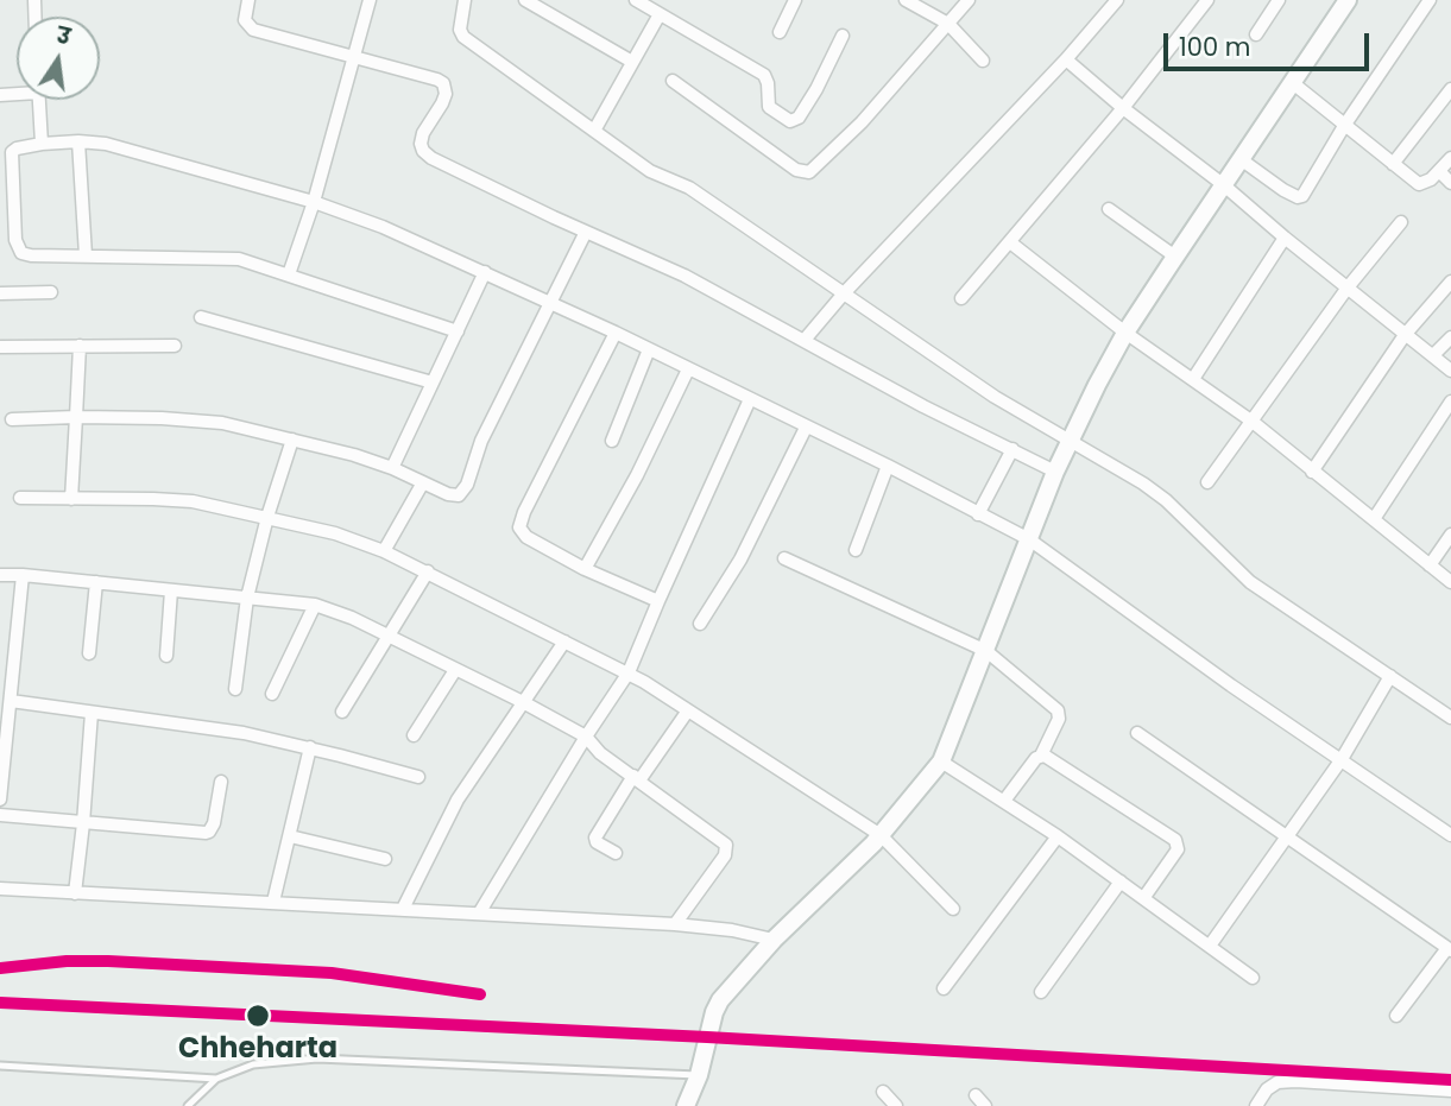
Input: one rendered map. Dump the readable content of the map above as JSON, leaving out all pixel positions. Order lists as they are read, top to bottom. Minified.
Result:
{"places":["Chheharta"],"scale_bar":"100 m","north":"top"}
